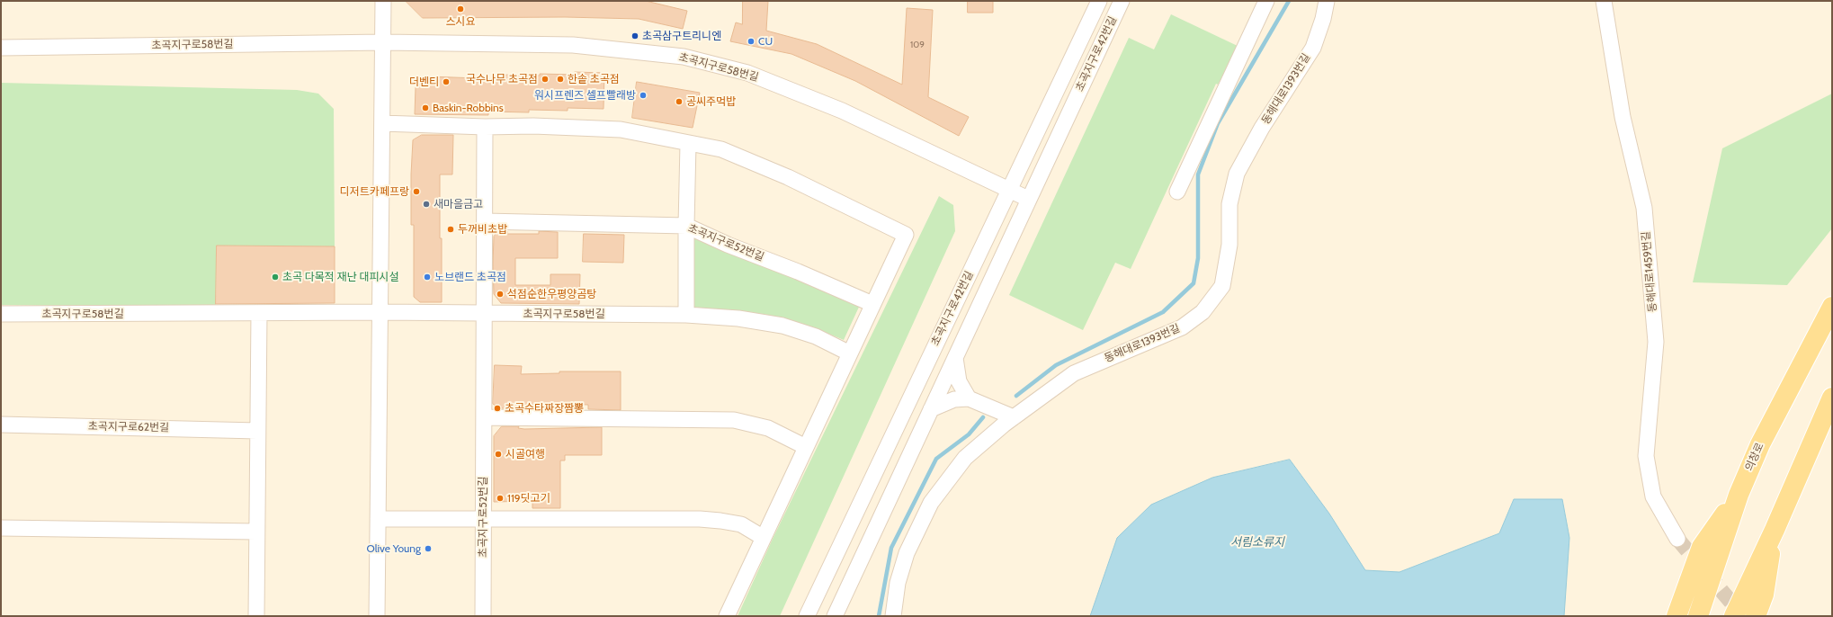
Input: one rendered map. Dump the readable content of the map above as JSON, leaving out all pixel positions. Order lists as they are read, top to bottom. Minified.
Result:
{"streets":{"main road":["의창로"],"street":["초곡지구로58번길","초곡지구로42번길","동해대로1393번길","초곡지구로52번길","동해대로1459번길","초곡지구로62번길"]},"crossings":[["초곡지구로58번길","초곡지구로42번길"],["초곡지구로58번길","초곡지구로52번길"]],"water":["서림소류지"],"places":["스시요","초곡삼구트리니엔","CU","국수나무 초곡점","한솥 초곡점","더벤티","워시프렌즈 셀프빨래방","공씨주먹밥","Baskin-Robbins","디저트카페프랑","새마을금고","두꺼비초밥","초곡 다목적 재난 대피시설","노브랜드 초곡점","석점순한우평양곰탕","초곡수타짜장짬뽕","시골여행","119딧고기","Olive Young"],"house_numbers":["109"]}
